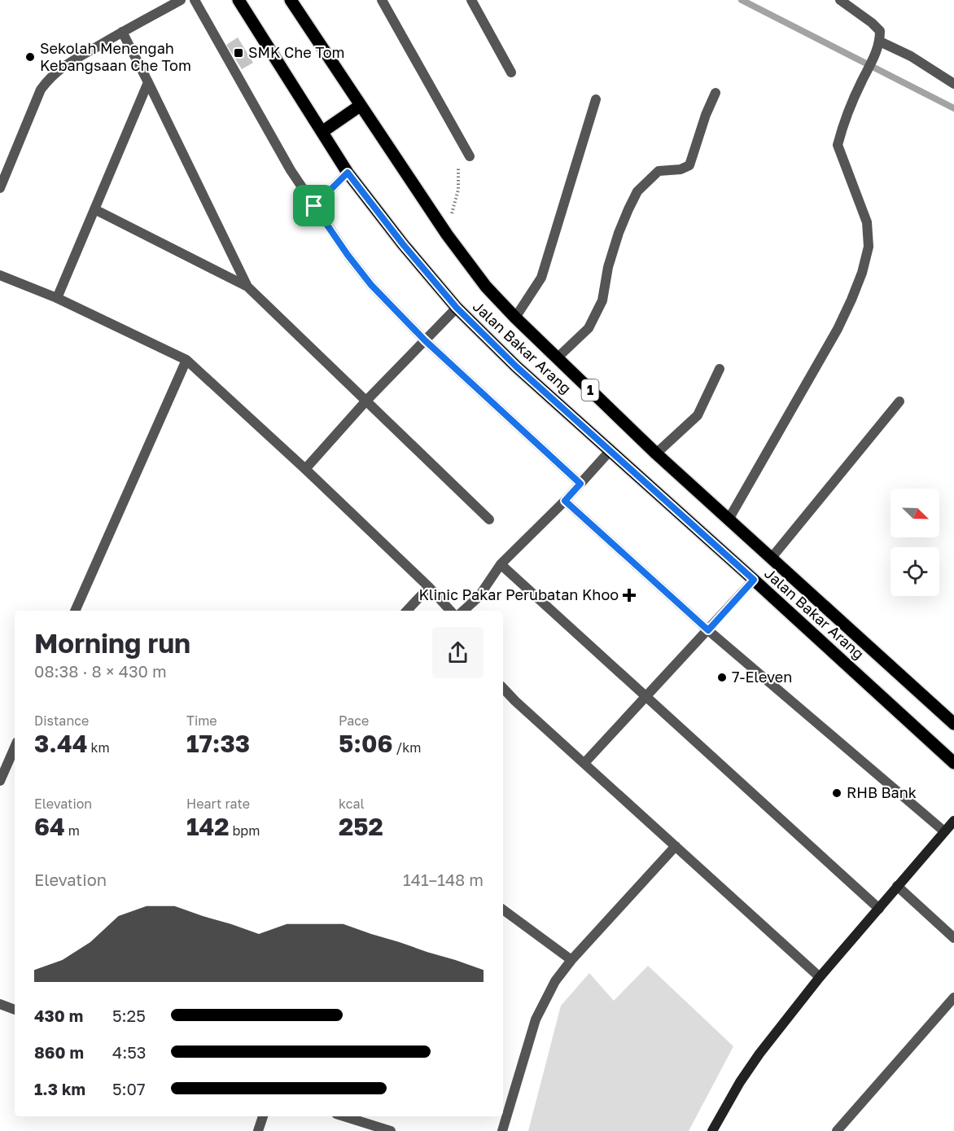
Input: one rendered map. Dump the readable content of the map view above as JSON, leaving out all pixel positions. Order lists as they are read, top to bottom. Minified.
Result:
{"streets":{"main road":["Jalan Bakar Arang","1"]},"places":{"transit":["SMK Che Tom"],"other":["Sekolah Menengah Kebangsaan Che Tom","7-Eleven","RHB Bank"],"health":["Klinic Pakar Perubatan Khoo"]},"north":"bottom right","page":{"heading":["Morning run","08:38 · 8 × 430 m"],"stats":[["Distance","3.44 km"],["Time","17:33"],["Pace","5:06 /km"],["Elevation","64 m"],["Heart rate","142 bpm"],["kcal","252"]],"chart":["Elevation","141–148 m"],"list":[{"name":"430 m","note":"5:25"},{"name":"860 m","note":"4:53"},{"name":"1.3 km","note":"5:07"}]}}
